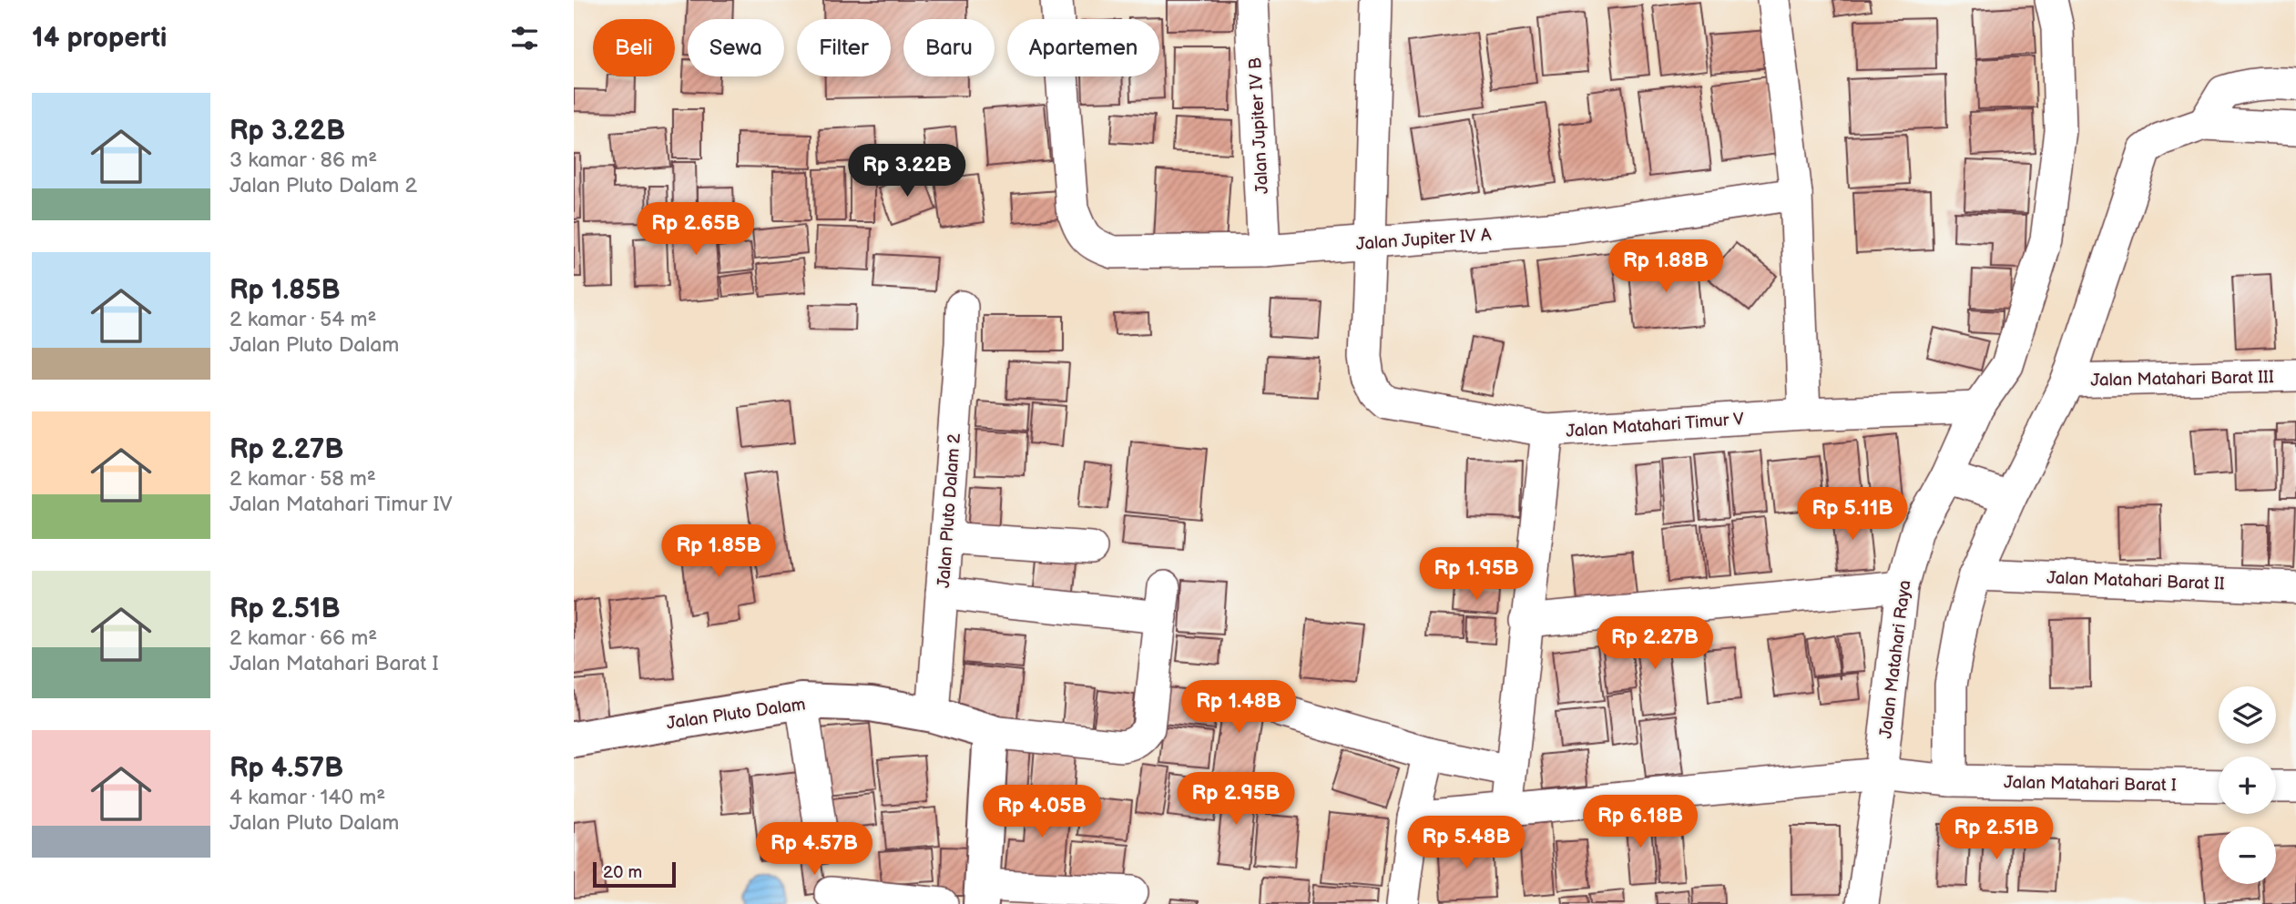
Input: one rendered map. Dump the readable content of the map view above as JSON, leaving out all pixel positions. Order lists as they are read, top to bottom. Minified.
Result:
{"streets":{"street":["Jalan Jupiter IV B","Jalan Jupiter IV A","Jalan Matahari Barat III","Jalan Matahari Timur V","Jalan Pluto Dalam 2","Jalan Matahari Barat II","Jalan Matahari Raya","Jalan Pluto Dalam","Jalan Matahari Barat I"]},"crossings":[["Jalan Jupiter IV B","Jalan Jupiter IV A"],["Jalan Jupiter IV A","Jalan Matahari Timur V"],["Jalan Matahari Timur V","Jalan Matahari Raya"],["Jalan Pluto Dalam 2","Jalan Pluto Dalam"]],"scale_bar":"20 m","page":{"heading":"14 properti","chip":["Beli","Sewa","Filter","Baru","Apartemen"],"list":[{"name":"Rp 3.22B","note":"3 kamar · 86 m² · Jalan Pluto Dalam 2"},{"name":"Rp 1.85B","note":"2 kamar · 54 m² · Jalan Pluto Dalam"},{"name":"Rp 2.27B","note":"2 kamar · 58 m² · Jalan Matahari Timur IV"},{"name":"Rp 2.51B","note":"2 kamar · 66 m² · Jalan Matahari Barat I"},{"name":"Rp 4.57B","note":"4 kamar · 140 m² · Jalan Pluto Dalam"}],"price":["Rp 3.22B","Rp 2.65B","Rp 1.88B","Rp 5.11B","Rp 1.85B","Rp 1.95B","Rp 2.27B","Rp 1.48B","Rp 2.95B","Rp 4.05B","Rp 6.18B","Rp 2.51B","Rp 5.48B","Rp 4.57B"],"map_buttons":["+","−"],"scale":"20 m"}}
